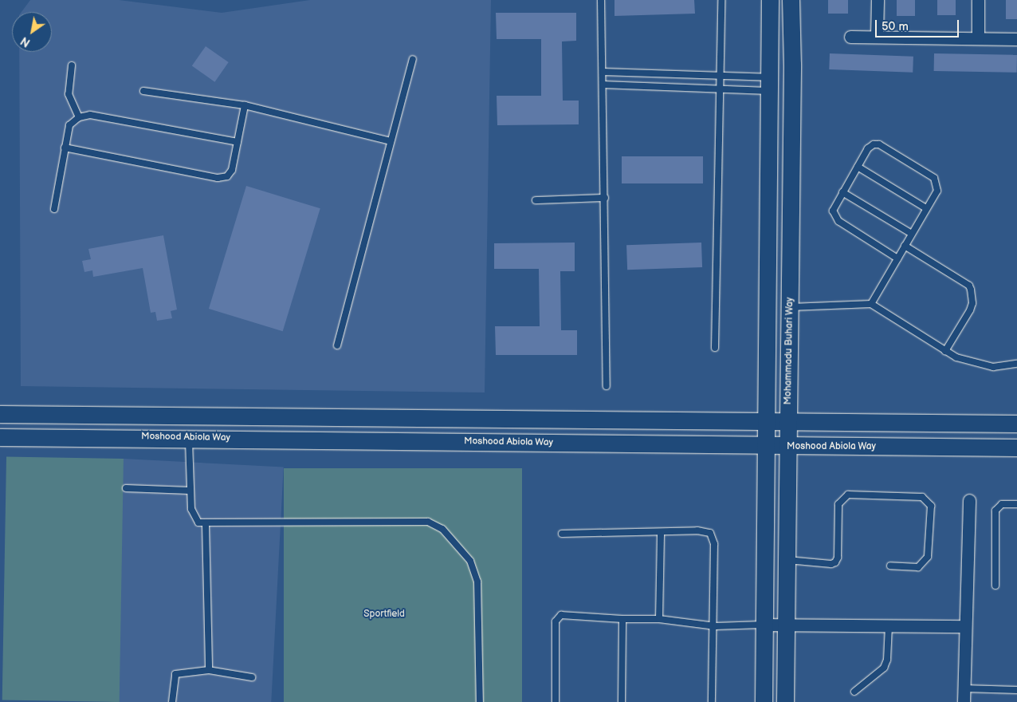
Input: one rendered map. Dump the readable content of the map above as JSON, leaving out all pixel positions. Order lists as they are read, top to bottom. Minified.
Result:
{"streets":{"main road":["Mohammadu Buhari Way","Moshood Abiola Way"]},"crossings":[["Mohammadu Buhari Way","Moshood Abiola Way"]],"parks":["Sportfield"],"scale_bar":"50 m","north":"bottom left"}
